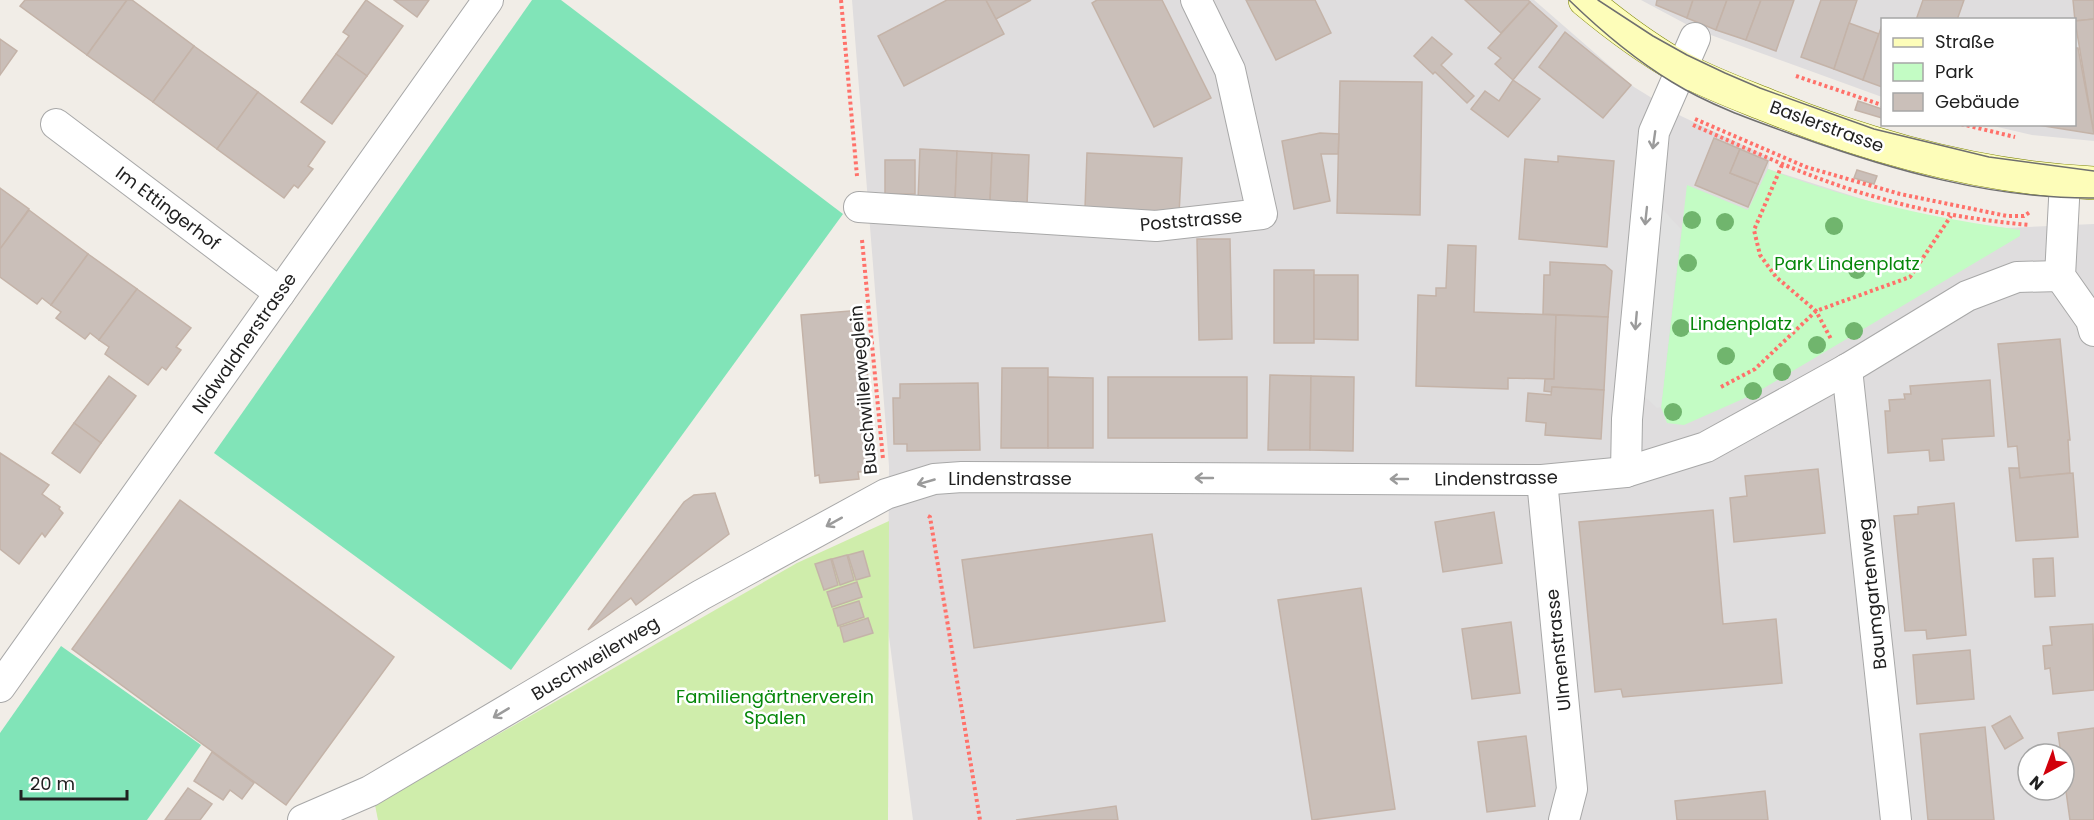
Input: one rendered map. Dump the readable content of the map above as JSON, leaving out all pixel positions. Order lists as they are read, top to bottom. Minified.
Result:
{"streets":{"main road":["Baslerstrasse"],"street":["Im Ettingerhof","Poststrasse","Nidwaldnerstrasse","Lindenstrasse","Baumgartenweg","Ulmenstrasse","Buschweilerweg"],"path":["Buschwillerweglein"]},"crossings":[["Im Ettingerhof","Nidwaldnerstrasse"],["Poststrasse","Buschwillerweglein"],["Buschwillerweglein","Lindenstrasse"],["Buschwillerweglein","Buschweilerweg"],["Lindenstrasse","Baumgartenweg"],["Lindenstrasse","Ulmenstrasse"],["Lindenstrasse","Buschweilerweg"]],"one_way":["Lindenstrasse","Buschweilerweg"],"parks":["Park Lindenplatz","Lindenplatz","Familiengärtnerverein Spalen"],"legend":["Straße","Park","Gebäude"],"scale_bar":"20 m","north":"bottom left"}
